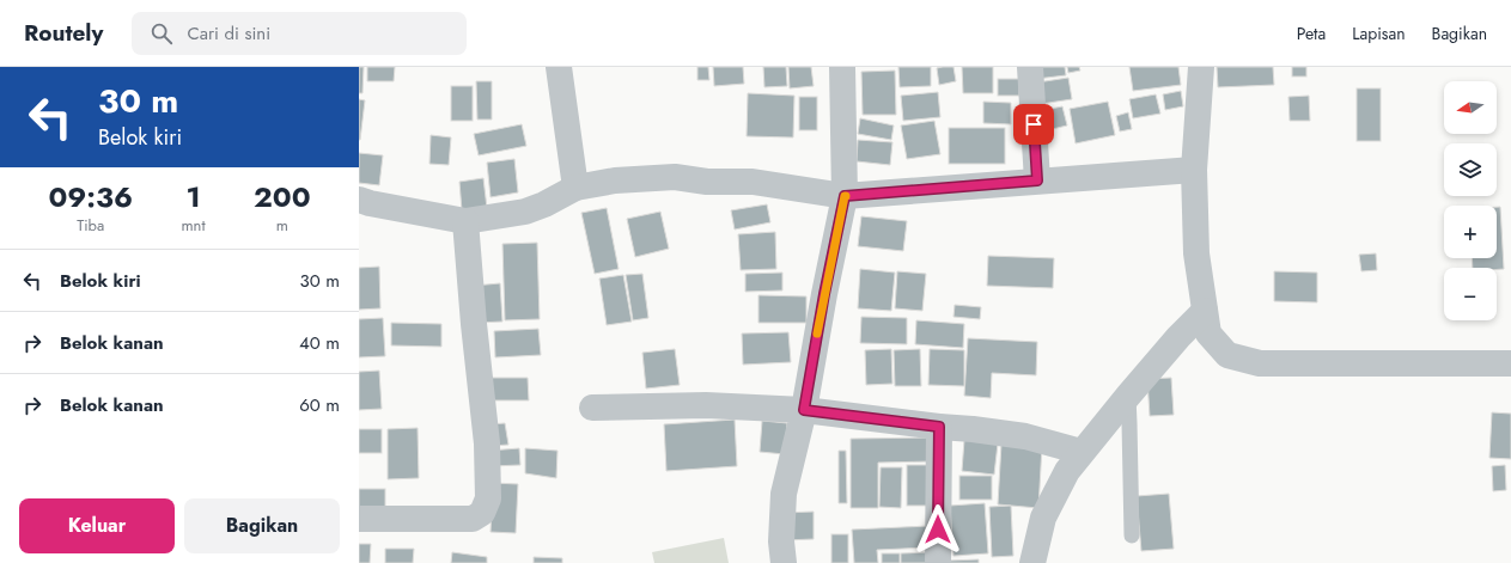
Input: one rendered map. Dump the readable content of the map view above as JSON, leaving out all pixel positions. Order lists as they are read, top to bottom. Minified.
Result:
{"north":"left","page":{"header":"Routely","search":"Cari di sini","nav":["Peta","Lapisan","Bagikan"],"turn":["30 m","Belok kiri"],"map_buttons":["+","−"],"eta":["09:36","Tiba","1","mnt","200","m"],"list":[{"name":"Belok kiri","value":"30 m"},{"name":"Belok kanan","value":"40 m"},{"name":"Belok kanan","value":"60 m"}],"buttons":["Keluar","Bagikan"]}}
